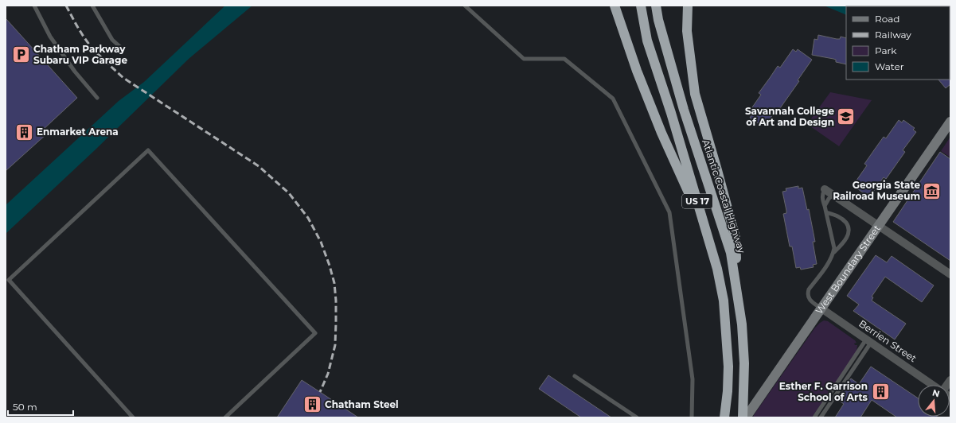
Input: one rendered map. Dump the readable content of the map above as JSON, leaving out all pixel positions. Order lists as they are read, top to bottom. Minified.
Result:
{"streets":{"highway":["Atlantic Coastal Highway","US 17"],"main road":["West Boundary Street"],"street":["Berrien Street"]},"crossings":[["West Boundary Street","Berrien Street"]],"places":{"parking":["Chatham Parkway Subaru VIP Garage"],"school or university":["Savannah College of Art and Design"],"building":["Enmarket Arena","Esther F. Garrison School of Arts","Chatham Steel"],"museum":["Georgia State Railroad Museum"]},"legend":["Road","Railway","Park","Water"],"scale_bar":"50 m","north":"top"}
